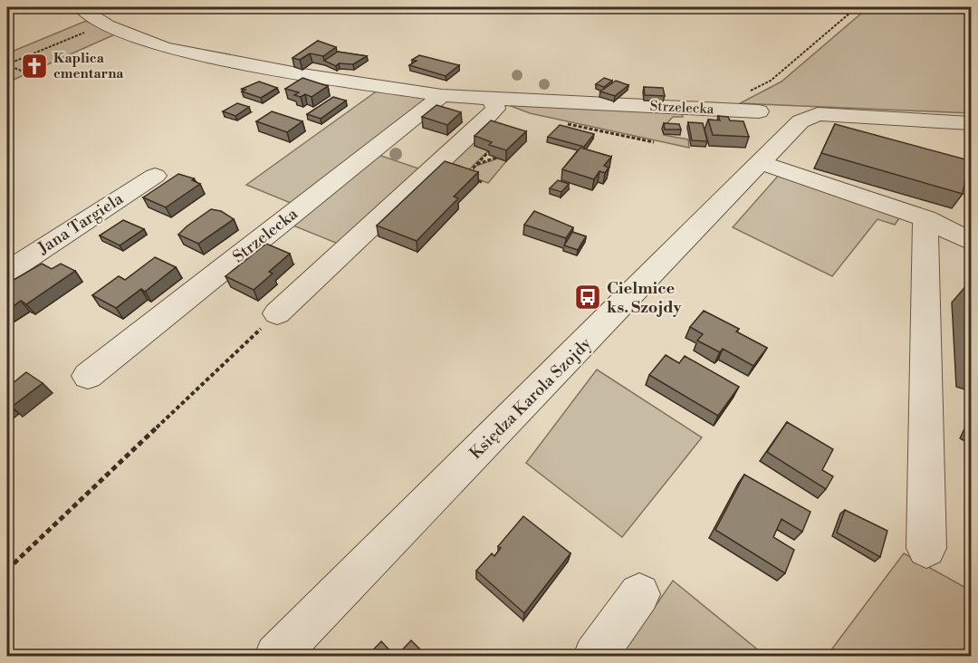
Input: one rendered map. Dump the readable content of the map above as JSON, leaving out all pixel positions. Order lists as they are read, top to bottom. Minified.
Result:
{"streets":{"street":["Strzelecka","Jana Targiela","Księdza Karola Szojdy"]},"places":{"church":["Kaplica cmentarna"],"bus stop":["Cielmice ks. Szojdy"]}}
